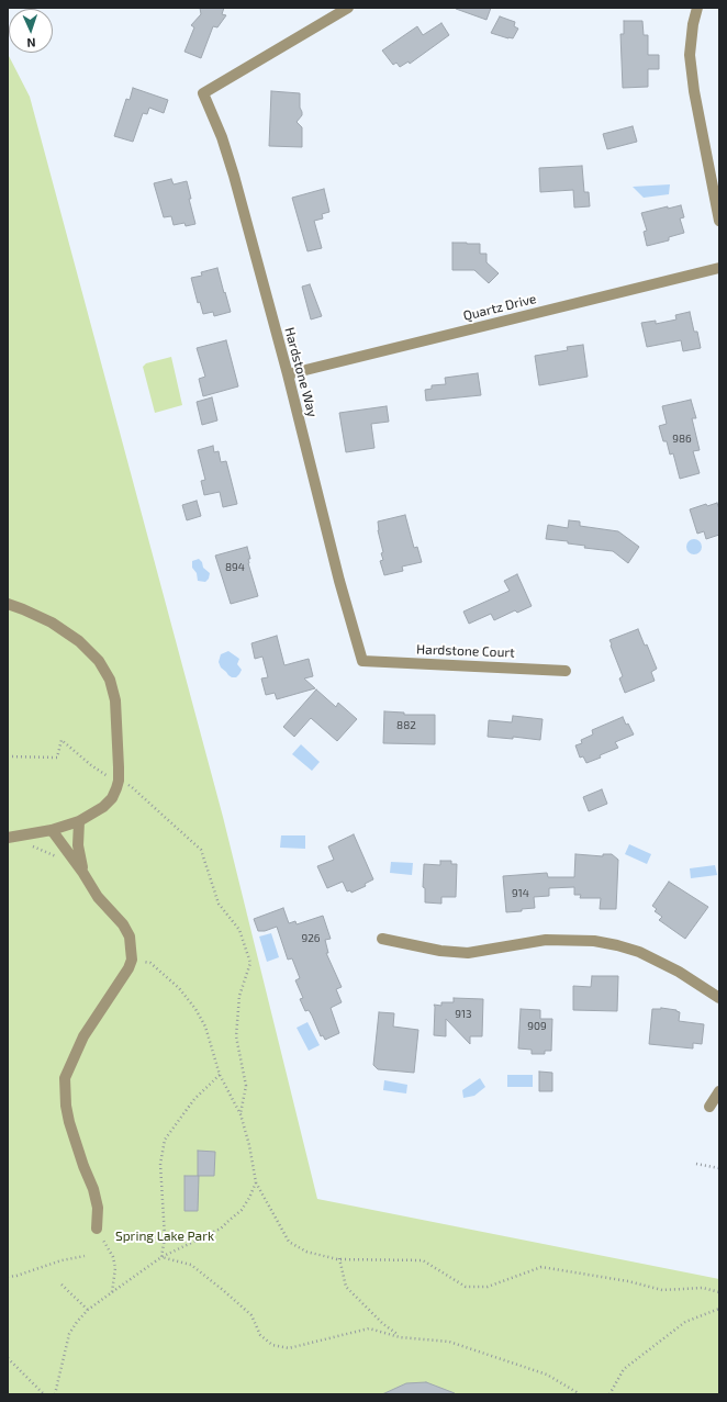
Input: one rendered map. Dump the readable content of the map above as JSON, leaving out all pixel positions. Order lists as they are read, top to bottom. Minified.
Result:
{"streets":{"street":["Quartz Drive","Hardstone Way","Hardstone Court"]},"crossings":[["Quartz Drive","Hardstone Way"],["Hardstone Way","Hardstone Court"]],"parks":["Spring Lake Park"],"house_numbers":["986","894","882","914","926","913","909"],"north":"bottom"}
